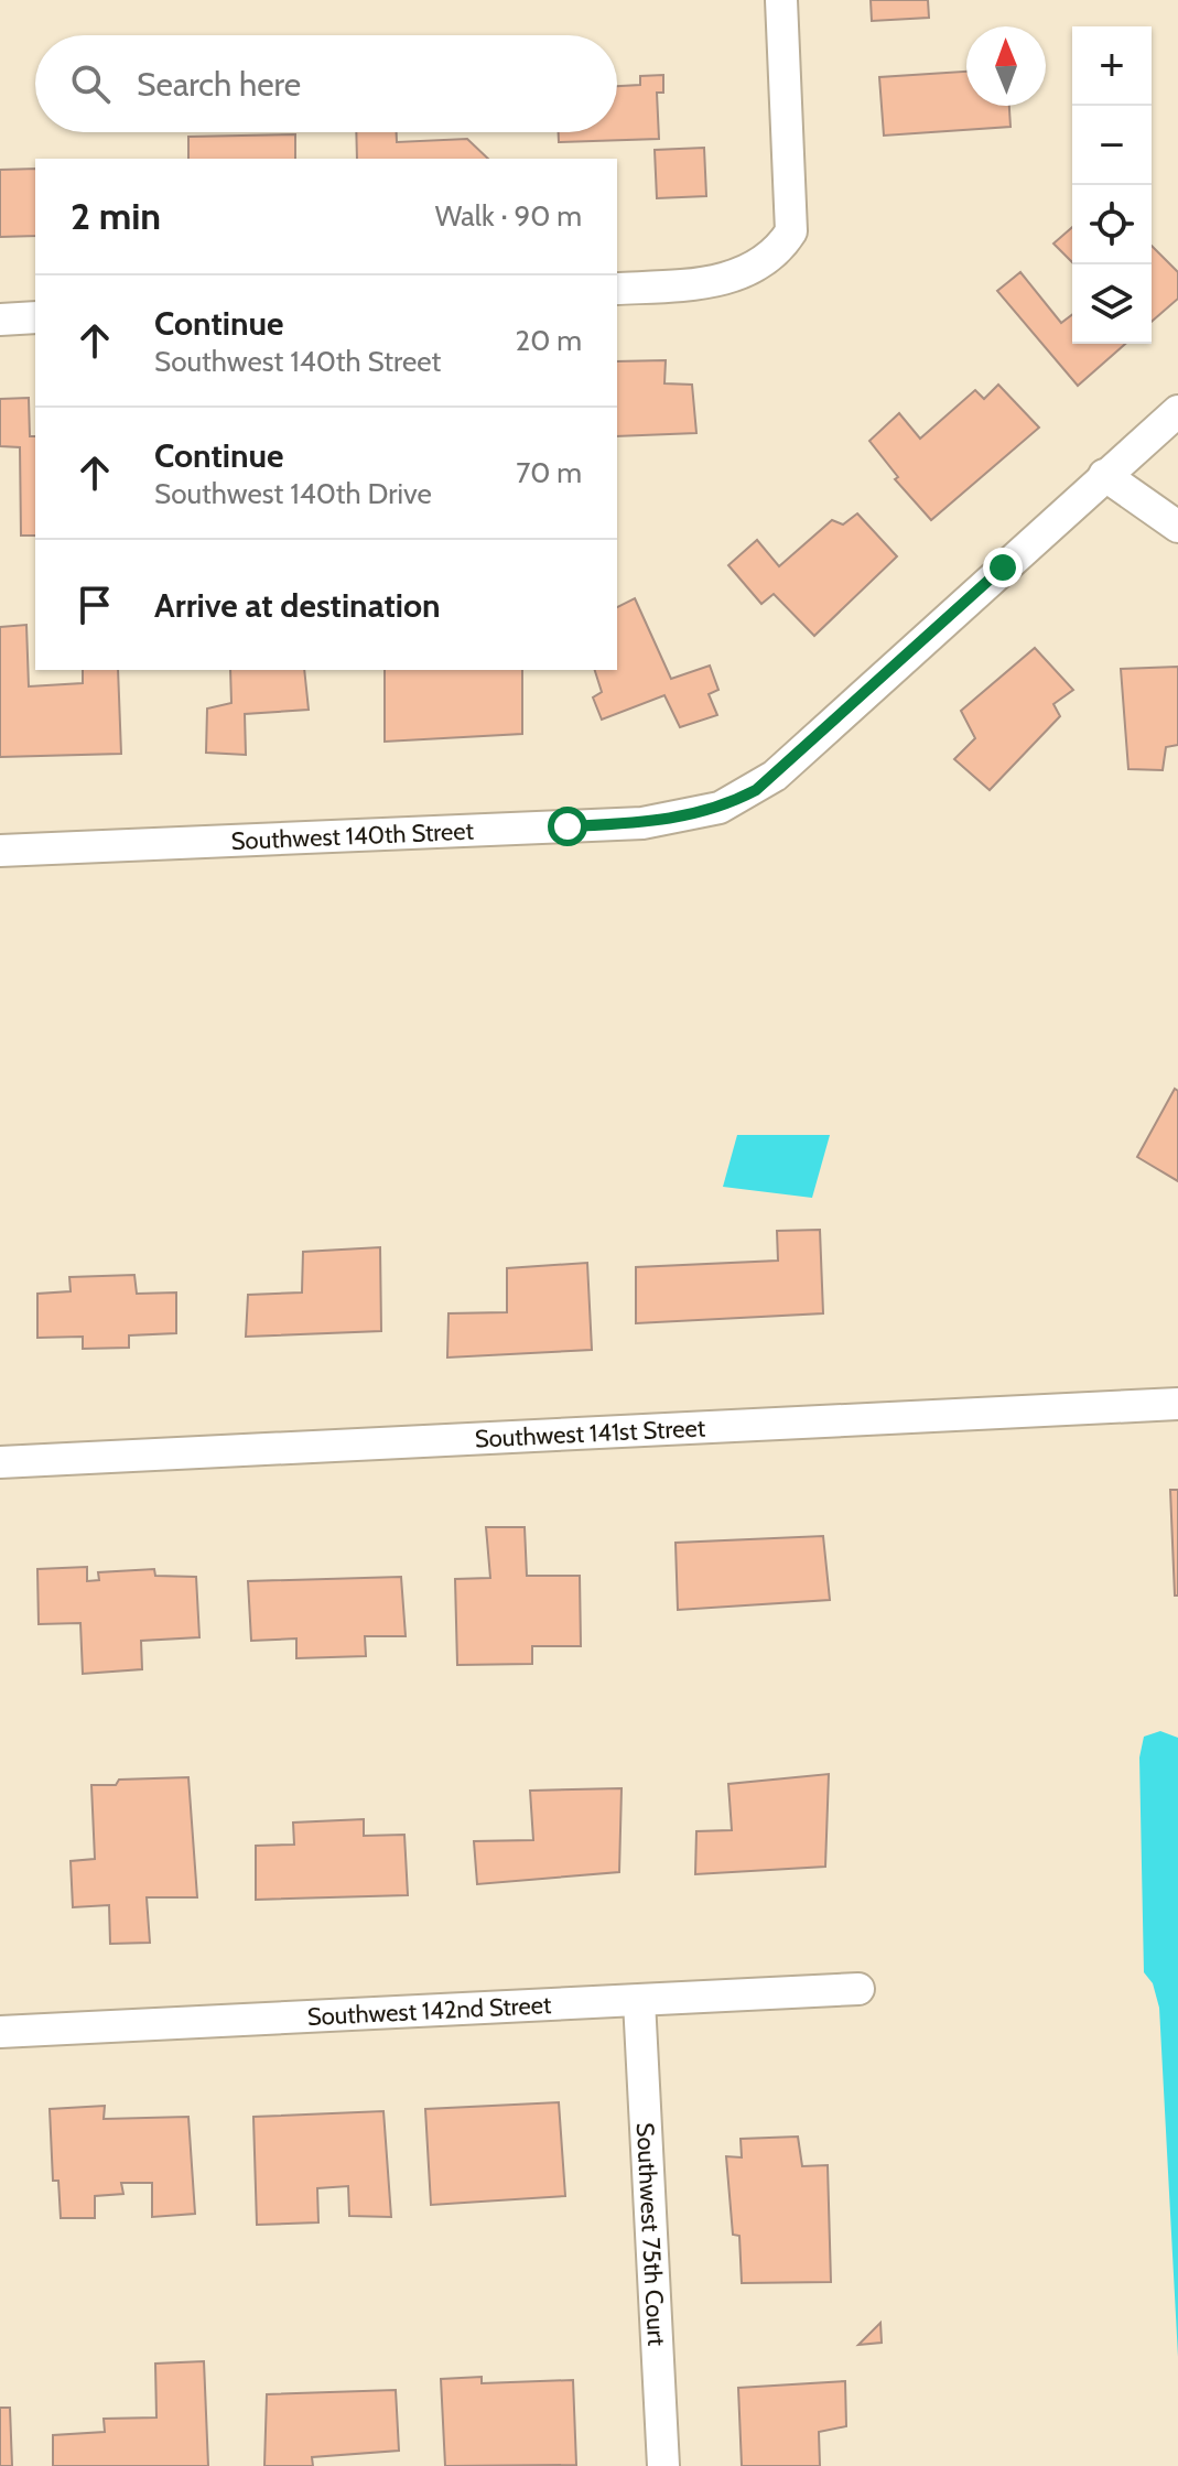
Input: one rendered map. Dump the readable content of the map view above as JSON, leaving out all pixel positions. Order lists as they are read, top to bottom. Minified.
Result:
{"streets":{"street":["Southwest 140th Street","Southwest 141st Street","Southwest 142nd Street","Southwest 75th Court"]},"crossings":[["Southwest 142nd Street","Southwest 75th Court"]],"north":"top","page":{"map_buttons":["+","−"],"search":"Search here","heading":["2 min","Walk · 90 m"],"list":[["Continue","Southwest 140th Street","20 m"],["Continue","Southwest 140th Drive","70 m"],"Arrive at destination"]}}
